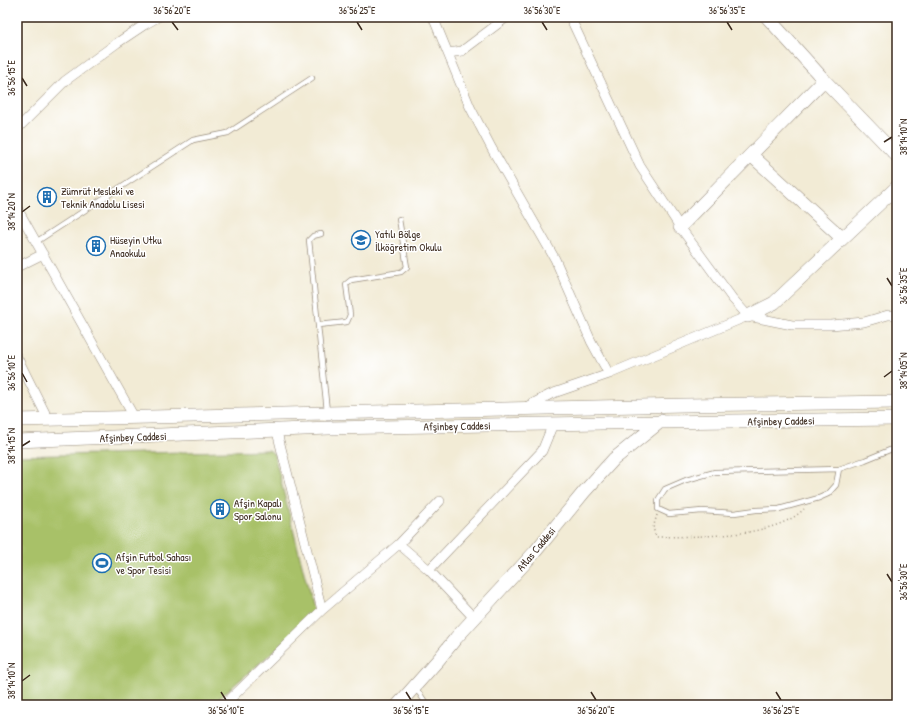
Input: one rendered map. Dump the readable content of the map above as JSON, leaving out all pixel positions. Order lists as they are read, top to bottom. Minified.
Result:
{"streets":{"main road":["Afşinbey Caddesi","Atlas Caddesi"]},"crossings":[["Afşinbey Caddesi","Atlas Caddesi"]],"places":{"building":["Zümrüt Mesleki ve Teknik Anadolu Lisesi","Hüseyin Utku Anaokulu","Afşin Kapalı Spor Salonu"],"school or university":["Yatılı Bölge İlköğretim Okulu"],"sports":["Afşin Futbol Sahası ve Spor Tesisi"]},"coordinates":["36°56'20\"E","36°56'25\"E","36°56'30\"E","36°56'35\"E","36°56'15\"E","38°14'10\"N","38°14'20\"N","38°14'05\"N","36°56'10\"E","38°14'15\"N"]}
